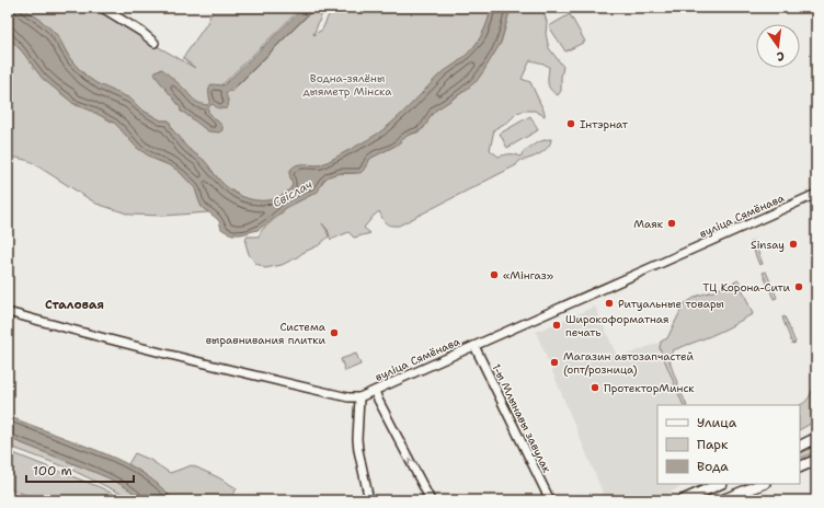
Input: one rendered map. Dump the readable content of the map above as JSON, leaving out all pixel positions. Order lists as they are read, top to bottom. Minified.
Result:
{"streets":{"street":["вуліца Сямёнава","1-ы Млынавы завулак"]},"crossings":[["вуліца Сямёнава","1-ы Млынавы завулак"]],"districts":["Сталовая"],"water":["Свіслач"],"parks":["Водна-зялёны дыяметр Мінска"],"places":["Інтэрнат","Маяк","Sinsay","«Мінгаз»","ТЦ Корона-Сити","Ритуальные товары","Широкоформатная печать","Система выравнивания плитки","Магазин автозапчастей (опт/розница)","ПротекторМинск"],"legend":["Улица","Парк","Вода"],"scale_bar":"100 m","north":"bottom"}
